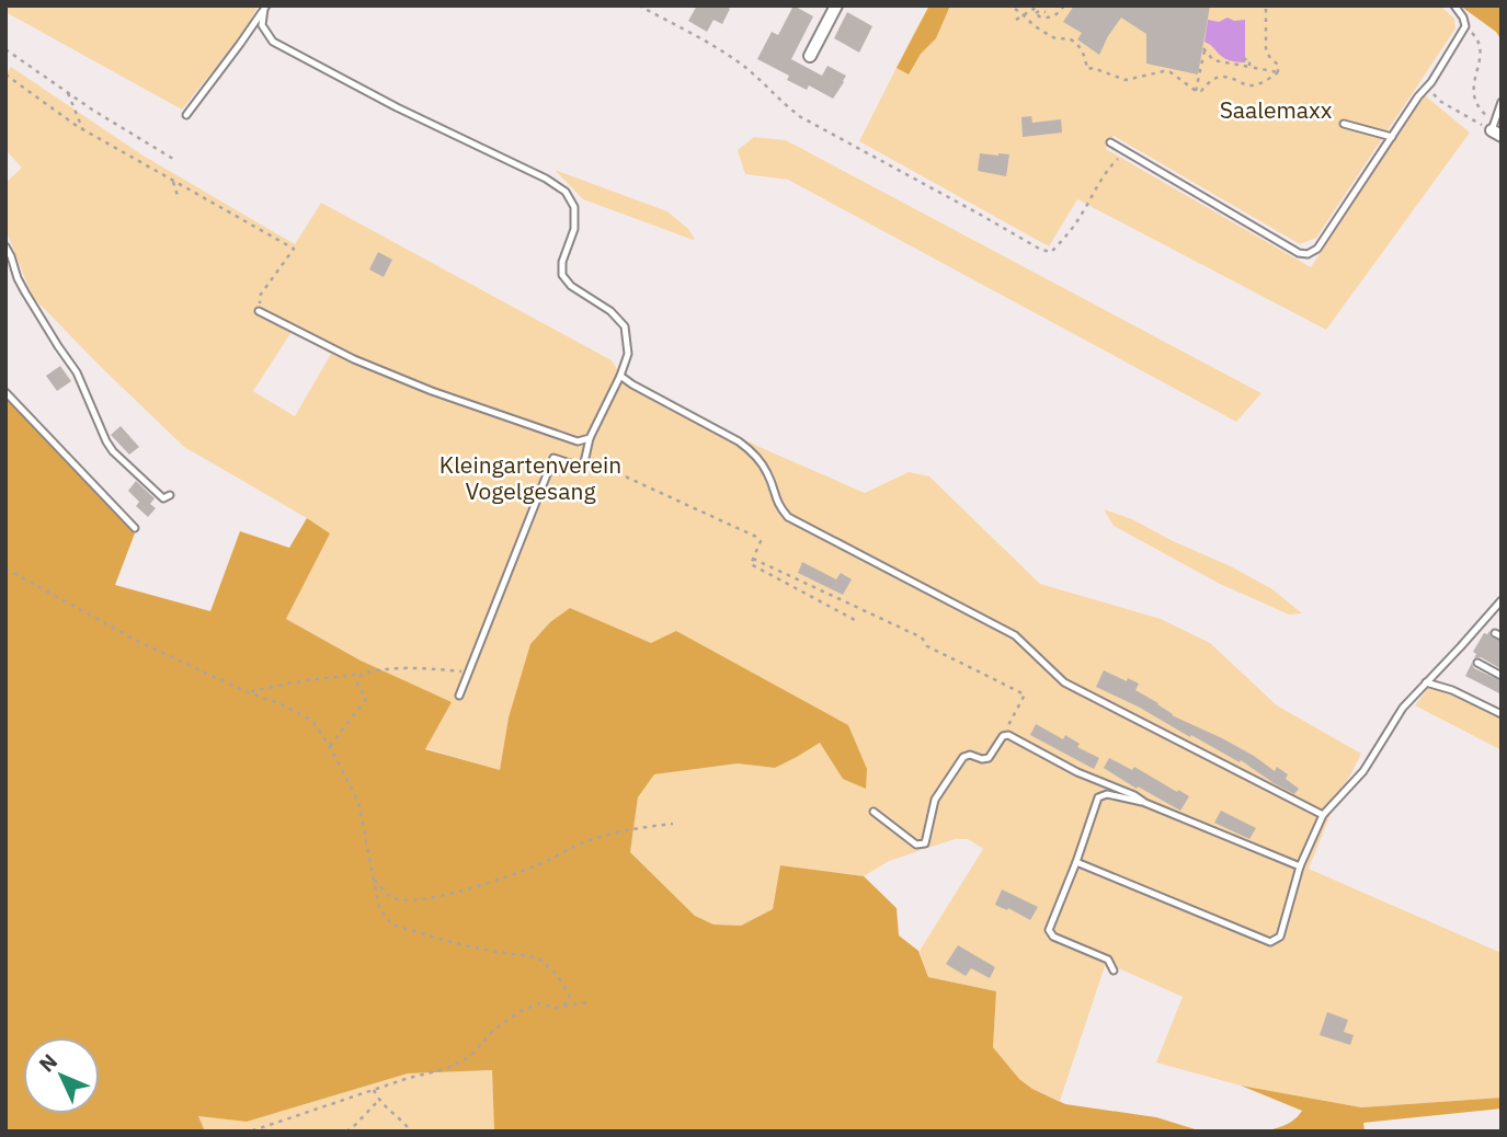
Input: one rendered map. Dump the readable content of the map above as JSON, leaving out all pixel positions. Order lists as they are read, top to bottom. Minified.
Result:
{"parks":["Saalemaxx","Kleingartenverein Vogelgesang"],"north":"top left"}
